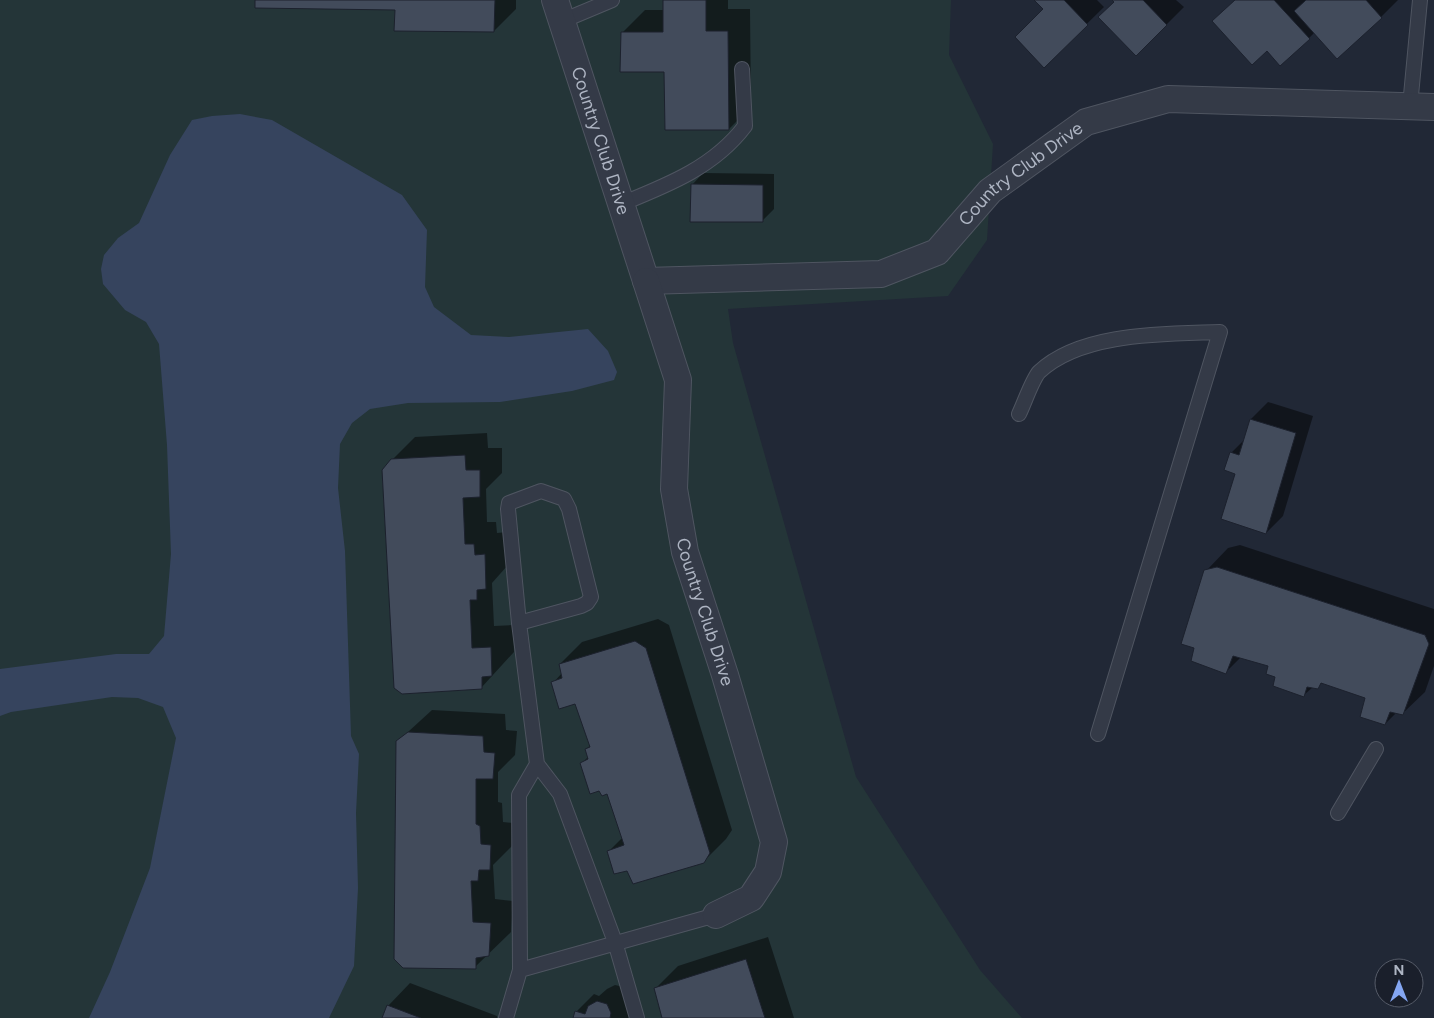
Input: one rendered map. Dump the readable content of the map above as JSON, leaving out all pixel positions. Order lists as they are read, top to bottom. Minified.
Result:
{"streets":{"street":["Country Club Drive"]},"north":"top"}
